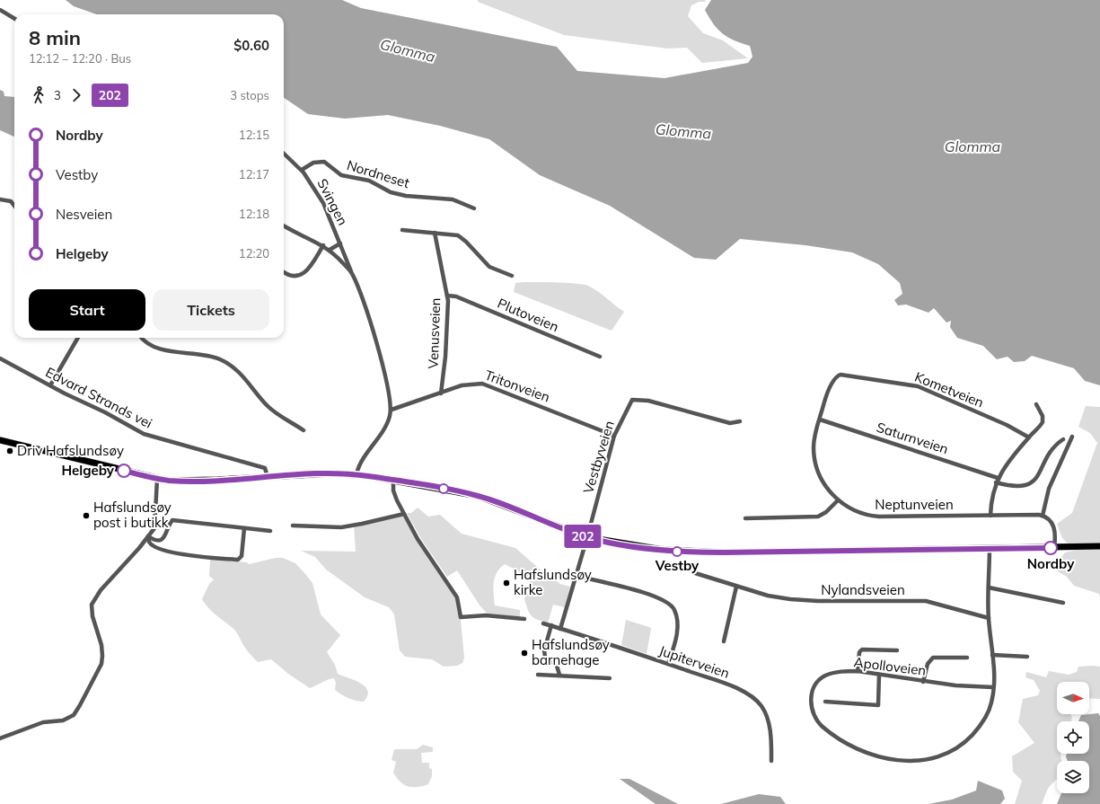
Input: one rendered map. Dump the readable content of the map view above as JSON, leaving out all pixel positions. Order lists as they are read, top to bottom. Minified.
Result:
{"streets":{"street":["Nordneset","Svingen","Plutoveien","Venusveien","Tritonveien","Kometveien","Edvard Strands vei","Saturnveien","Vestbyveien","Neptunveien","Nylandsveien","Jupiterveien","Apolloveien"]},"crossings":[["Nordneset","Svingen"],["Svingen","Tritonveien"],["Plutoveien","Venusveien"],["Venusveien","Tritonveien"],["Tritonveien","Vestbyveien"],["Kometveien","Neptunveien"],["Saturnveien","Neptunveien"],["Vestbyveien","Jupiterveien"],["Nylandsveien","Apolloveien"]],"water":["Glomma"],"places":["Driv Hafslundsøy","Helgeby","Hafslundsøy post i butikk","Nordby","Vestby","Hafslundsøy kirke","Hafslundsøy barnehage"],"lines":["bus line 202"],"north":"right","page":{"on_map":"202","heading":["8 min","12:12 – 12:20 · Bus","$0.60"],"legs":["3","202","3 stops"],"list":[{"name":"Nordby","value":"12:15"},{"name":"Vestby","value":"12:17"},{"name":"Nesveien","value":"12:18"},{"name":"Helgeby","value":"12:20"}],"buttons":["Start","Tickets"]}}
